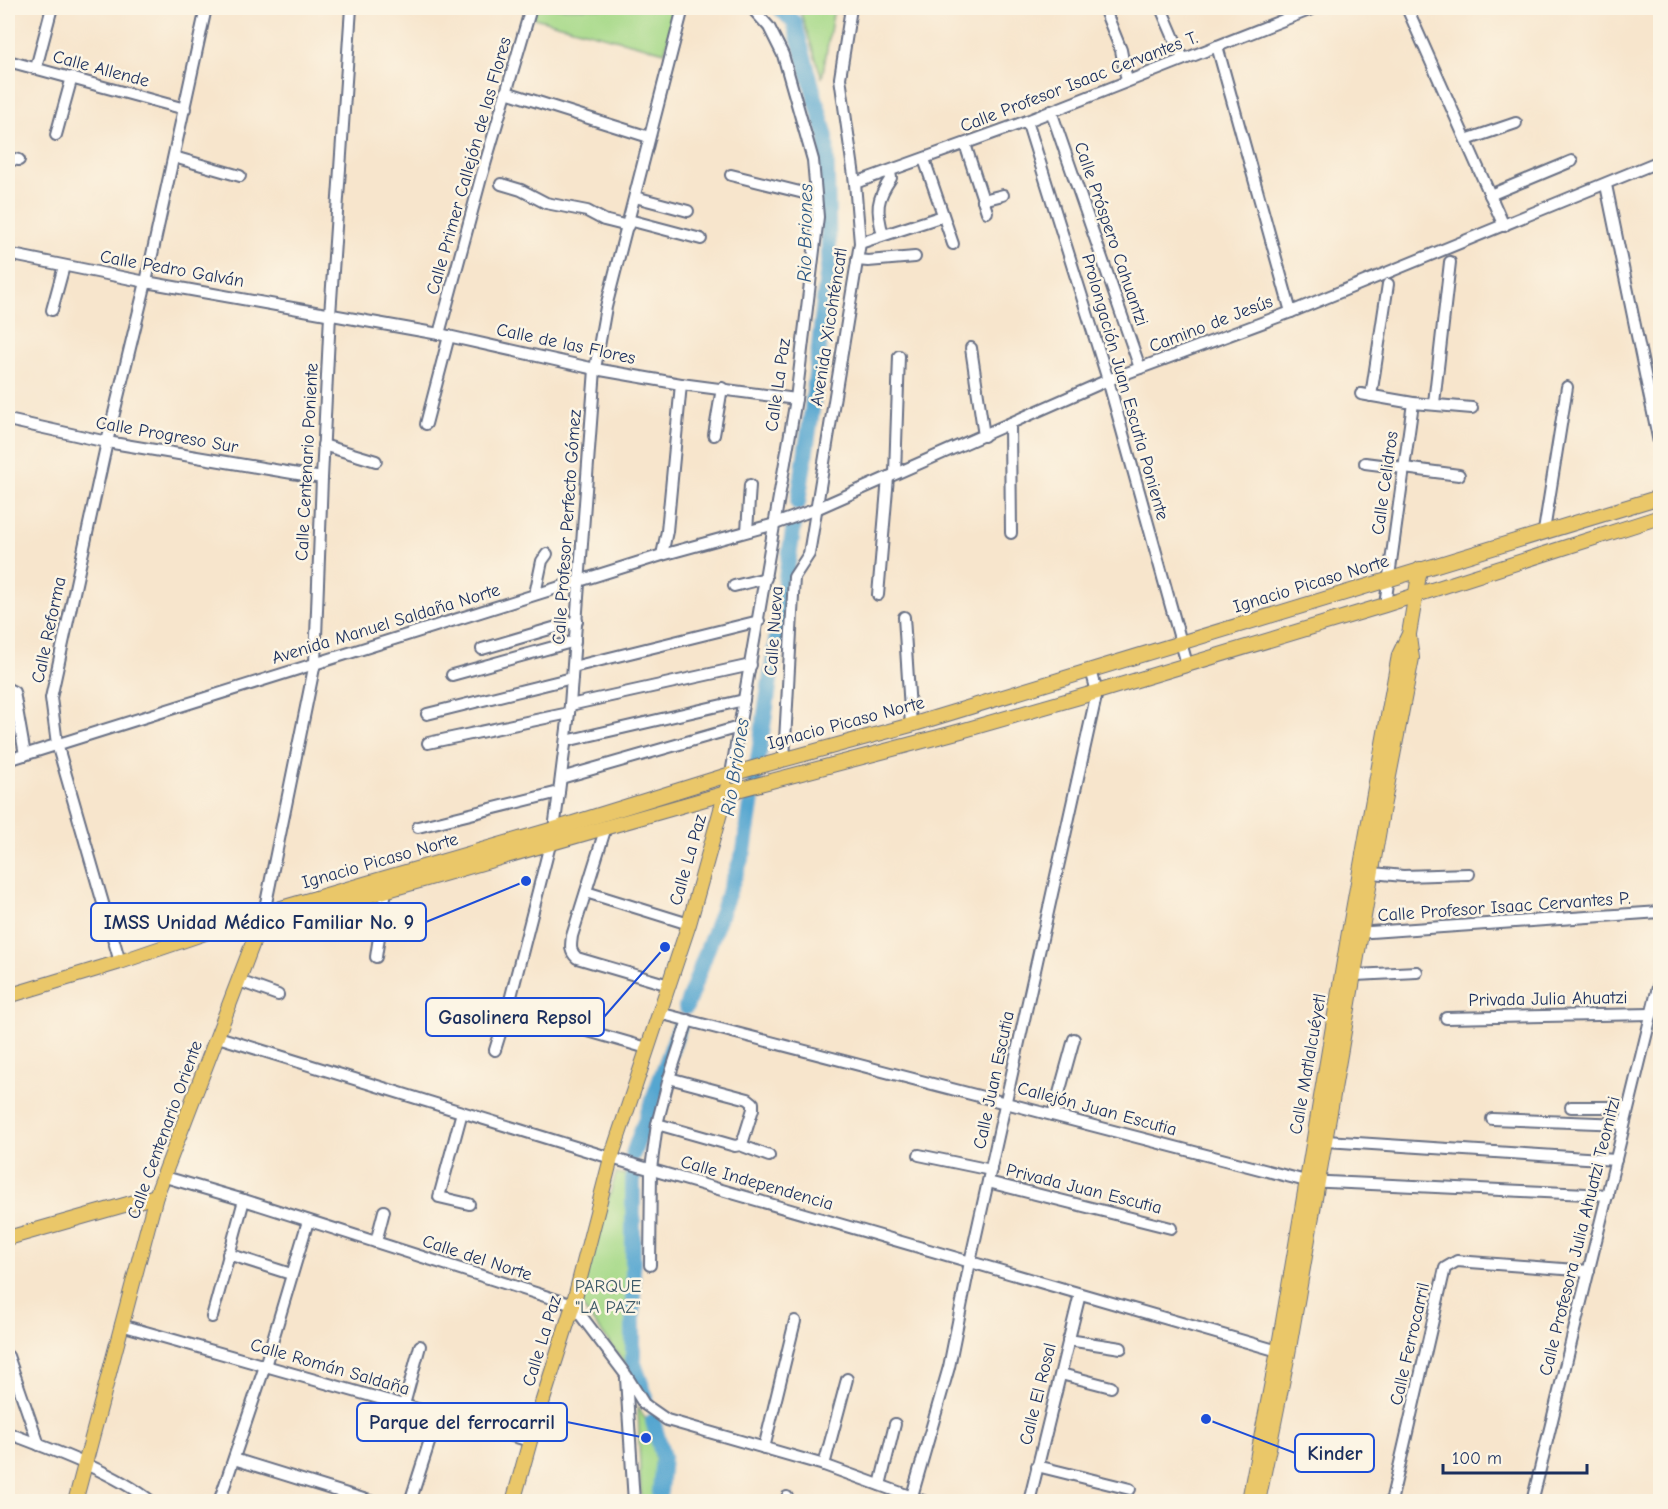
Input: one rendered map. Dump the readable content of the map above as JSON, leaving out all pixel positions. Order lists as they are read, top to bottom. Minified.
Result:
{"streets":{"main road":["Calle La Paz","Ignacio Picaso Norte","Calle Matlalcuéyetl","Calle Centenario Oriente"],"street":["Calle Allende","Calle Profesor Isaac Cervantes T.","Calle Primer Callejón de las Flores","Calle Próspero Cahuantzi","Calle Pedro Galván","Camino de Jesús","Avenida Xicohténcatl","Calle de las Flores","Prolongación Juan Escutia Poniente","Calle Progreso Sur","Calle Centenario Poniente","Calle Celidros","Calle Profesor Perfecto Gómez","Avenida Manuel Saldaña Norte","Calle Reforma","Calle Nueva","Calle Profesor Isaac Cervantes P.","Privada Julia Ahuatzi","Calle Juan Escutia","Callejón Juan Escutia","Calle Independencia","Privada Juan Escutia","Calle Profesora Julia Ahuatzi Teomitzi","Calle del Norte","Calle Ferrocarril","Calle Román Saldaña","Calle El Rosal"]},"crossings":[["Calle Allende","Calle Reforma"],["Calle Profesor Isaac Cervantes T.","Calle Próspero Cahuantzi"],["Calle Profesor Isaac Cervantes T.","Avenida Xicohténcatl"],["Calle Profesor Isaac Cervantes T.","Prolongación Juan Escutia Poniente"],["Calle Primer Callejón de las Flores","Calle de las Flores"],["Calle Próspero Cahuantzi","Camino de Jesús"],["Calle Pedro Galván","Calle de las Flores"],["Calle Pedro Galván","Calle Centenario Poniente"],["Calle Pedro Galván","Calle Reforma"],["Camino de Jesús","Avenida Xicohténcatl"],["Camino de Jesús","Calle La Paz"],["Camino de Jesús","Prolongación Juan Escutia Poniente"],["Camino de Jesús","Avenida Manuel Saldaña Norte"],["Camino de Jesús","Calle Nueva"],["Avenida Xicohténcatl","Calle Nueva"],["Calle de las Flores","Calle La Paz"],["Calle de las Flores","Calle Centenario Poniente"],["Calle de las Flores","Calle Profesor Perfecto Gómez"],["Calle La Paz","Ignacio Picaso Norte"],["Calle La Paz","Avenida Manuel Saldaña Norte"],["Calle La Paz","Callejón Juan Escutia"],["Calle La Paz","Calle Independencia"],["Calle La Paz","Calle del Norte"],["Calle La Paz","Calle Román Saldaña"],["Prolongación Juan Escutia Poniente","Ignacio Picaso Norte"],["Calle Progreso Sur","Calle Centenario Poniente"],["Calle Progreso Sur","Calle Reforma"],["Calle Centenario Poniente","Ignacio Picaso Norte"],["Calle Centenario Poniente","Avenida Manuel Saldaña Norte"],["Calle Centenario Poniente","Calle Centenario Oriente"],["Calle Celidros","Ignacio Picaso Norte"],["Calle Profesor Perfecto Gómez","Ignacio Picaso Norte"],["Calle Profesor Perfecto Gómez","Avenida Manuel Saldaña Norte"],["Ignacio Picaso Norte","Calle Reforma"],["Ignacio Picaso Norte","Calle Nueva"],["Ignacio Picaso Norte","Calle Matlalcuéyetl"],["Ignacio Picaso Norte","Calle Juan Escutia"],["Ignacio Picaso Norte","Calle Centenario Oriente"],["Avenida Manuel Saldaña Norte","Calle Reforma"],["Calle Profesor Isaac Cervantes P.","Calle Matlalcuéyetl"],["Privada Julia Ahuatzi","Calle Profesora Julia Ahuatzi Teomitzi"],["Calle Matlalcuéyetl","Callejón Juan Escutia"],["Calle Matlalcuéyetl","Calle Independencia"],["Calle Juan Escutia","Callejón Juan Escutia"],["Calle Juan Escutia","Calle Independencia"],["Calle Juan Escutia","Privada Juan Escutia"],["Callejón Juan Escutia","Calle Profesora Julia Ahuatzi Teomitzi"],["Calle Centenario Oriente","Calle Independencia"],["Calle Centenario Oriente","Calle del Norte"],["Calle Centenario Oriente","Calle Román Saldaña"],["Calle Independencia","Calle El Rosal"],["Calle Profesora Julia Ahuatzi Teomitzi","Calle Ferrocarril"]],"water":["Rio Briones"],"parks":["PARQUE \"LA PAZ\""],"places":["IMSS Unidad Médico Familiar No. 9","Gasolinera Repsol","Kinder","Parque del ferrocarril"],"scale_bar":"100 m"}
